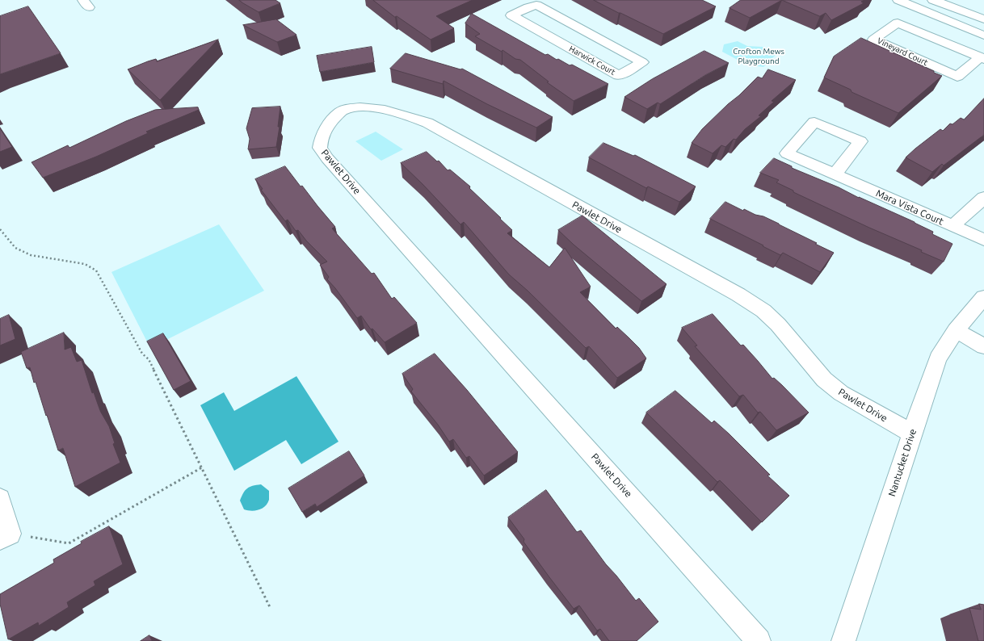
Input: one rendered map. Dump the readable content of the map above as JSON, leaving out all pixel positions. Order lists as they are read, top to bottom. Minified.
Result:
{"streets":{"street":["Vineyard Court","Harwick Court","Pawlet Drive","Mara Vista Court","Nantucket Drive"]},"crossings":[["Pawlet Drive","Nantucket Drive"]],"parks":["Crofton Mews Playground"]}
